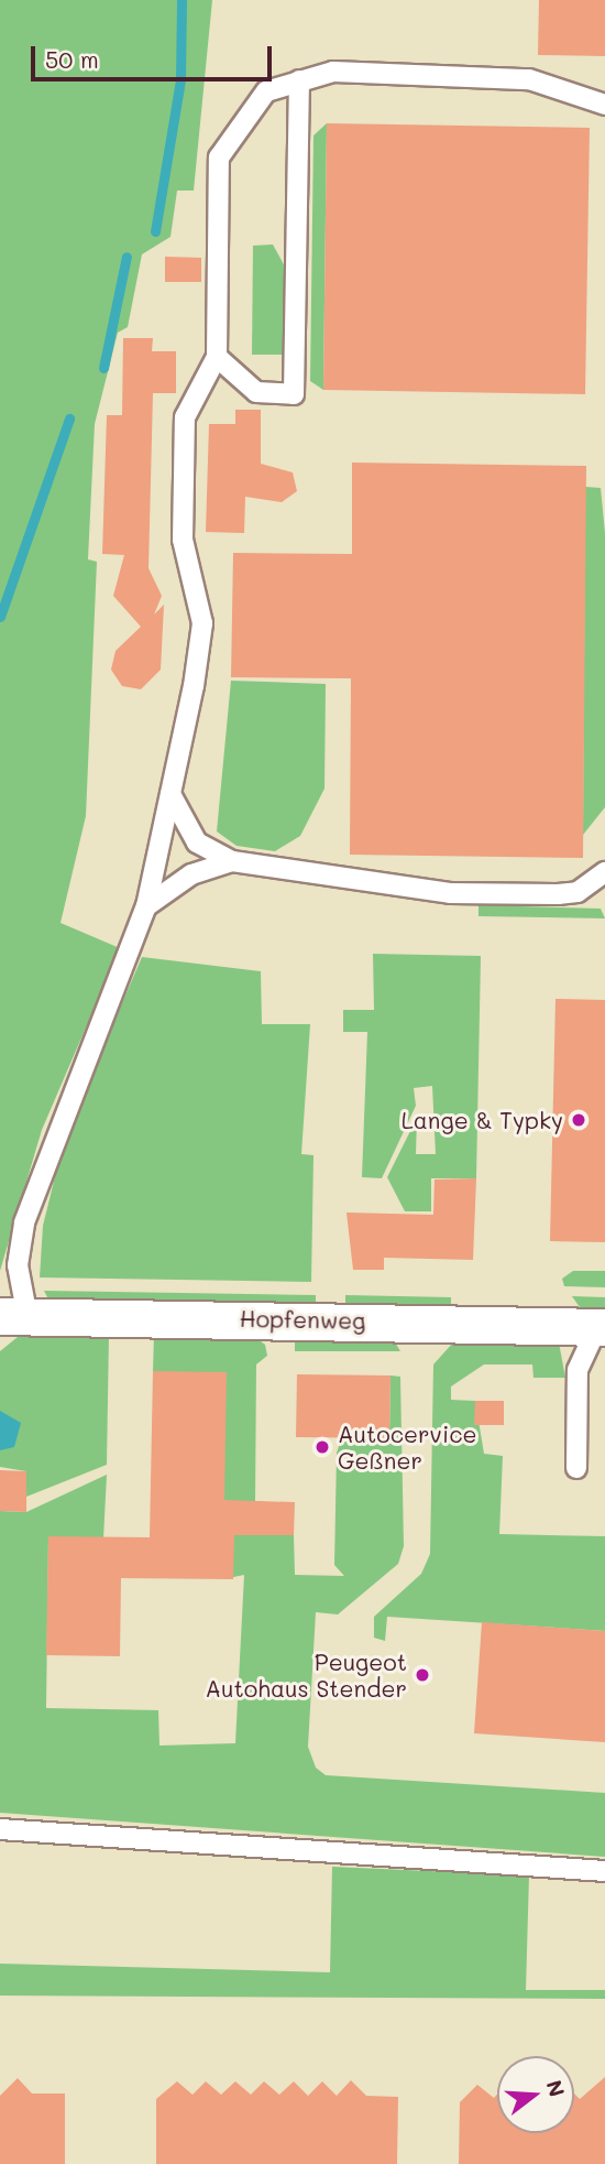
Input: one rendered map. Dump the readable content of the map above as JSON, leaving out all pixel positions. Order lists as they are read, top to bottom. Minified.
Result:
{"streets":{"street":["Hopfenweg"]},"places":["Lange & Typky","Autocervice Geßner","Peugeot Autohaus Stender"],"scale_bar":"50 m","north":"right"}
